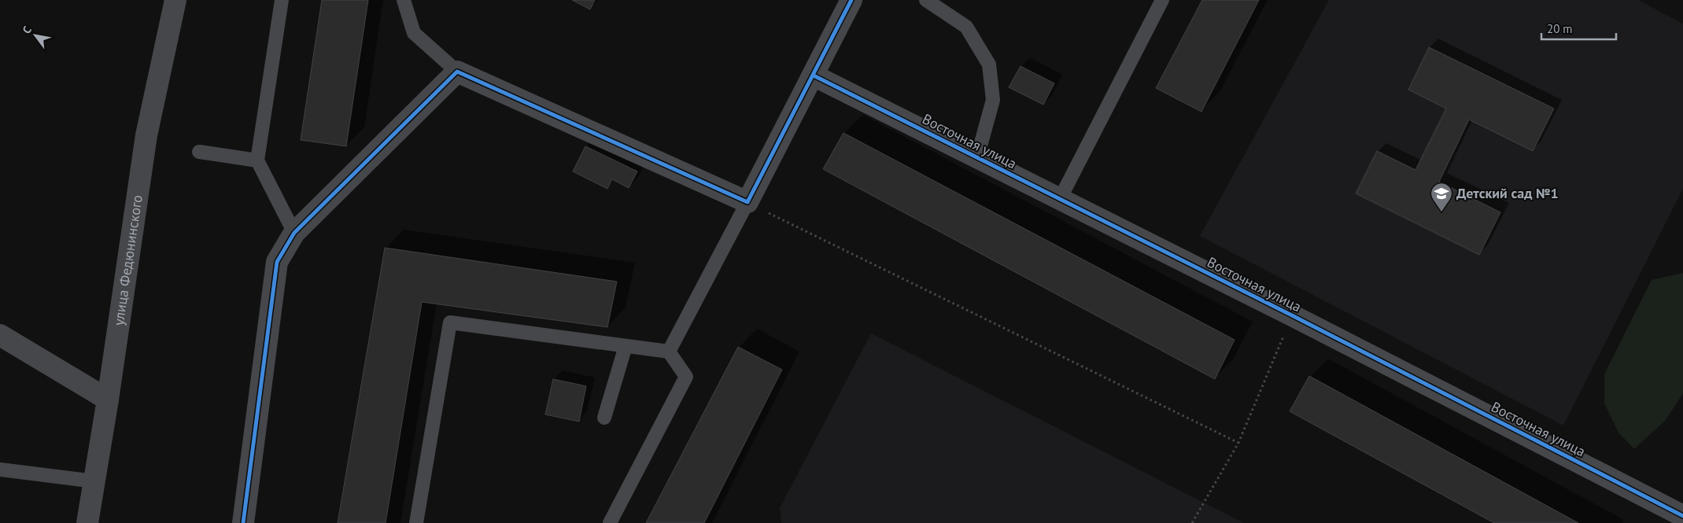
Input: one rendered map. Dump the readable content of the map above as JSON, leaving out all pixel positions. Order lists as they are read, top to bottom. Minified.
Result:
{"streets":{"street":["Восточная улица","улица Федюнинского"]},"places":{"school or university":["Детский сад №1"]},"scale_bar":"20 m","north":"top left"}
